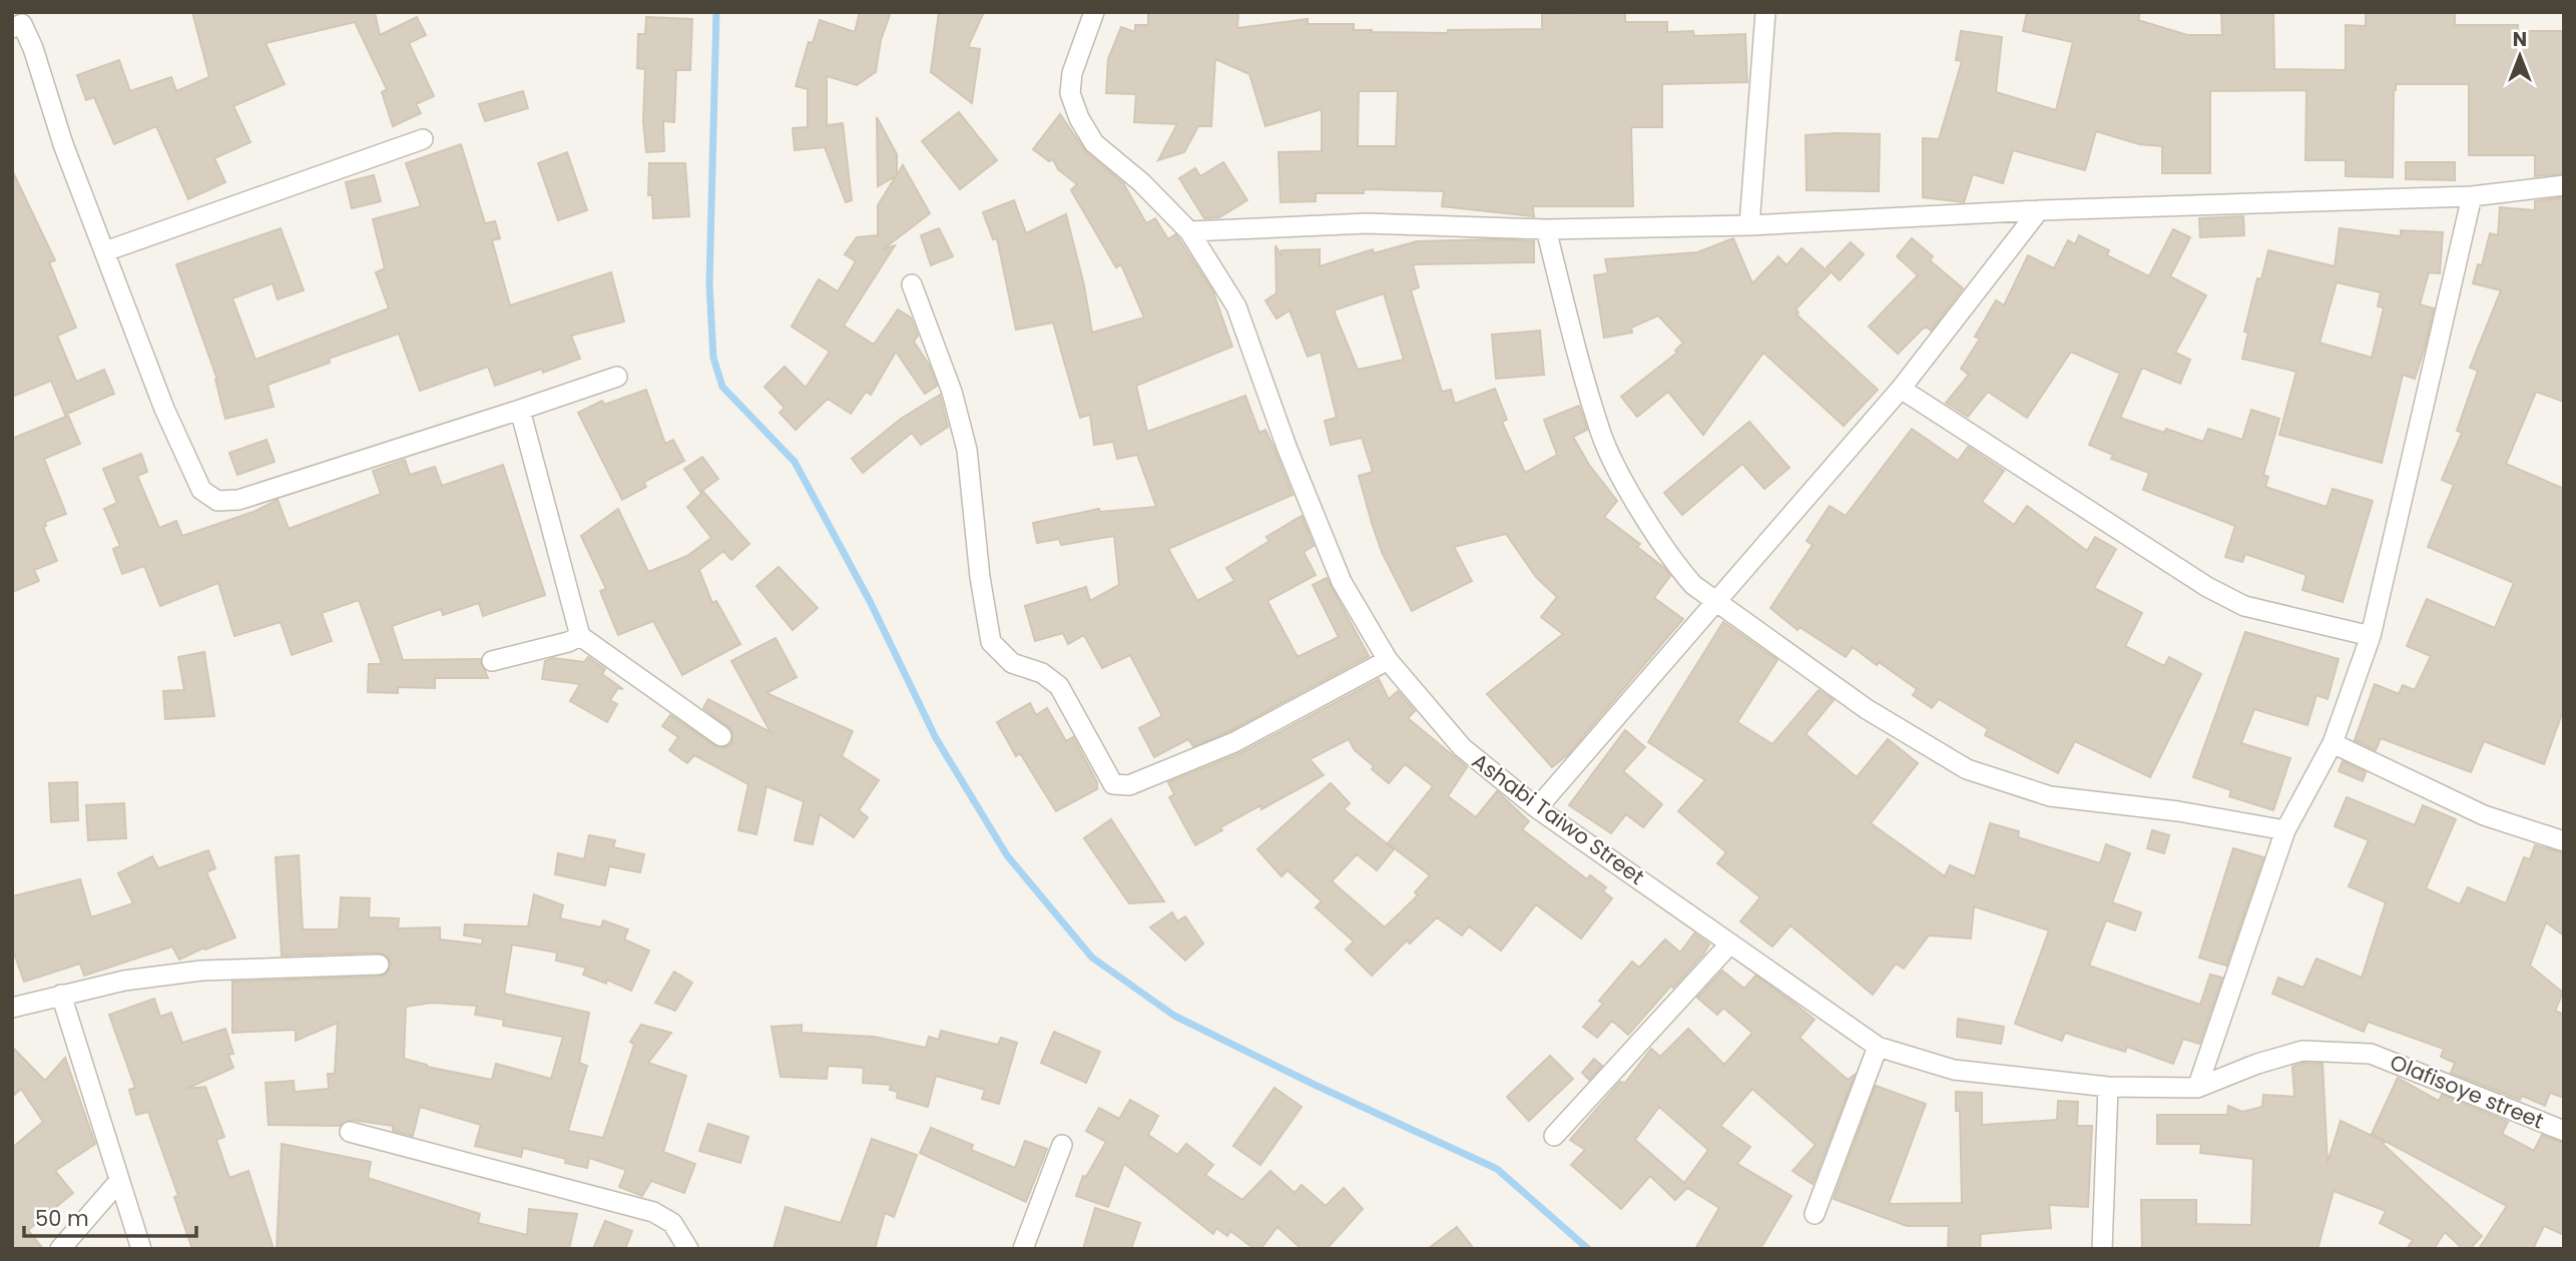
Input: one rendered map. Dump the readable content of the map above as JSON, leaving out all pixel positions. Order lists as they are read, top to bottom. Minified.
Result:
{"streets":{"street":["Ashabi Taiwo Street","Olafisoye street"]},"crossings":[["Ashabi Taiwo Street","Olafisoye street"]],"scale_bar":"50 m","north":"top"}
